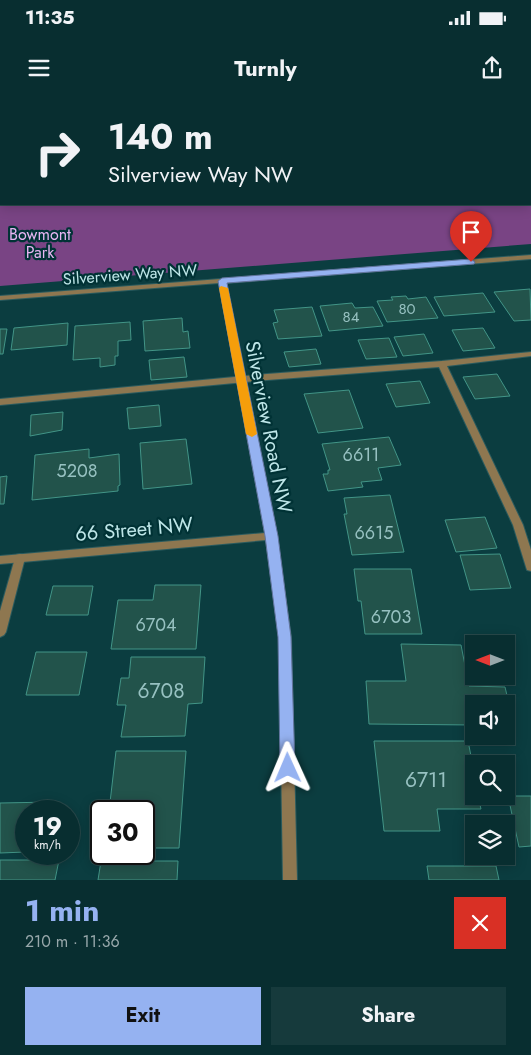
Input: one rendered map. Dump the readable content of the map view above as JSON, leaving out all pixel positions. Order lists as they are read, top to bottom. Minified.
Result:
{"streets":{"street":["Silverview Way NW","Silverview Road NW","66 Street NW"]},"crossings":[["Silverview Way NW","Silverview Road NW"],["Silverview Road NW","66 Street NW"]],"parks":["Bowmont Park"],"house_numbers":["80","84","6611","5208","6615","6703","6704","6708","6711"],"north":"left","page":{"status":"11:35","header":"Turnly","turn":["140 m","Silverview Way NW"],"speed":"19 km/h","limit":"30","heading":["1 min","210 m · 11:36"],"buttons":["Exit","Share"]}}
